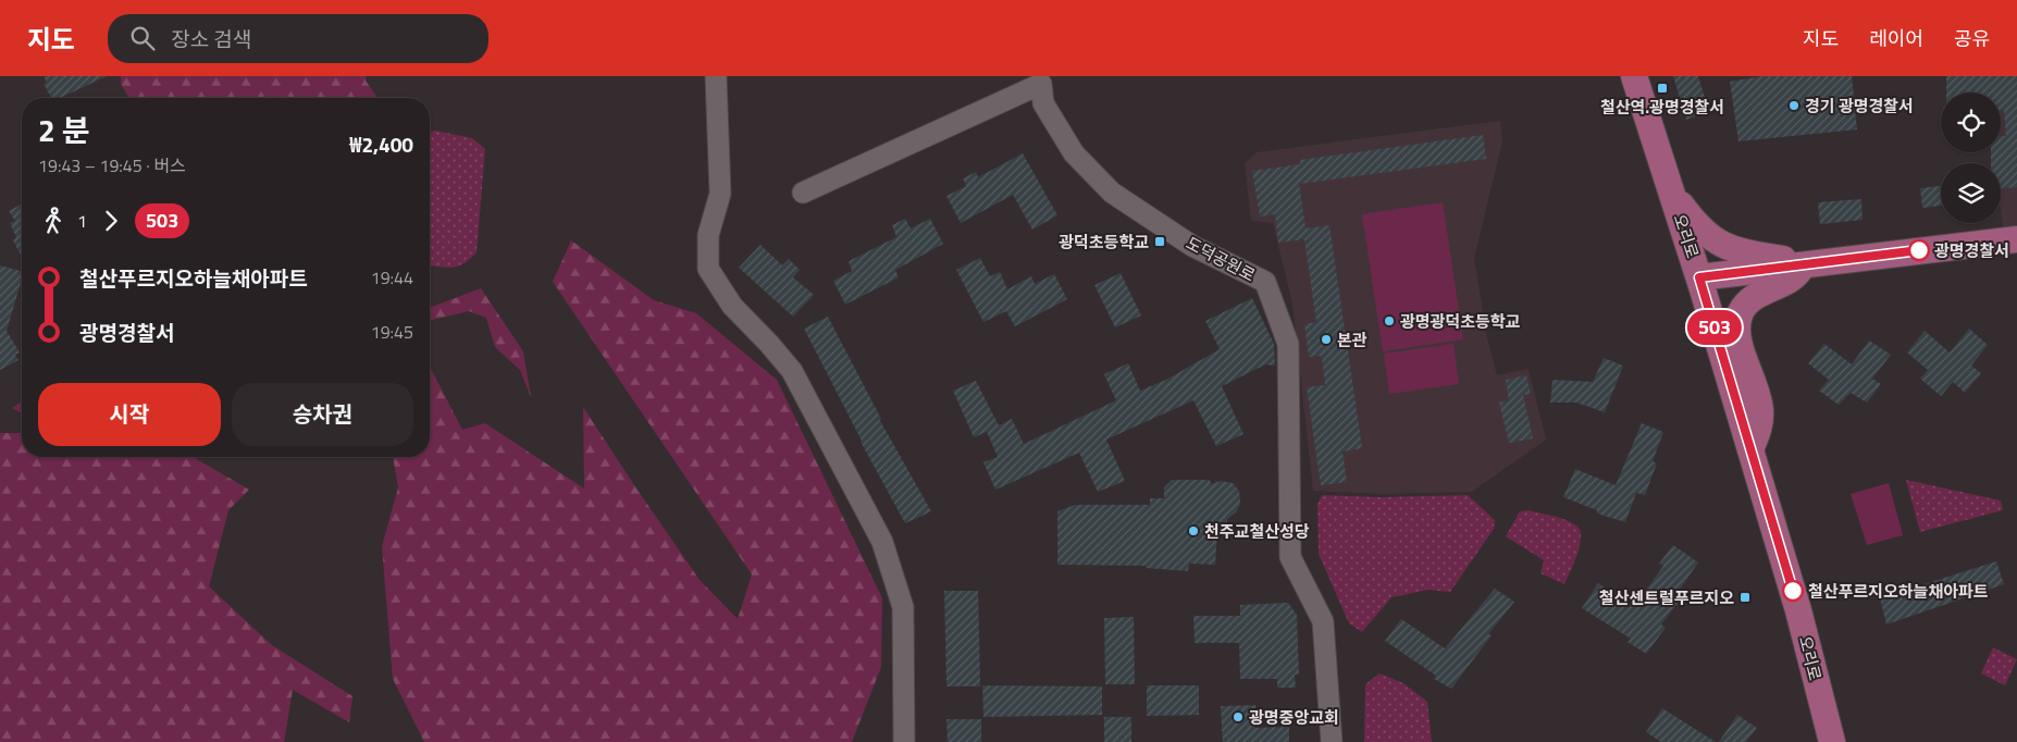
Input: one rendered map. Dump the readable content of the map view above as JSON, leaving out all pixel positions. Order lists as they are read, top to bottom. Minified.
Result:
{"streets":{"main road":["오리로"],"street":["도덕공원로"]},"places":{"transit":["철산역.광명경찰서","광덕초등학교","철산센트럴푸르지오"],"other":["경기 광명경찰서","광명경찰서","광명광덕초등학교","본관","천주교철산성당","철산푸르지오하늘채아파트","광명중앙교회"]},"lines":["bus line 503"],"page":{"header":"지도","search":"장소 검색","nav":["지도","레이어","공유"],"on_map":"503","heading":["2 분","19:43 – 19:45 · 버스","₩2,400"],"legs":["1","503"],"list":[{"name":"철산푸르지오하늘채아파트","value":"19:44"},{"name":"광명경찰서","value":"19:45"}],"buttons":["시작","승차권"]}}
